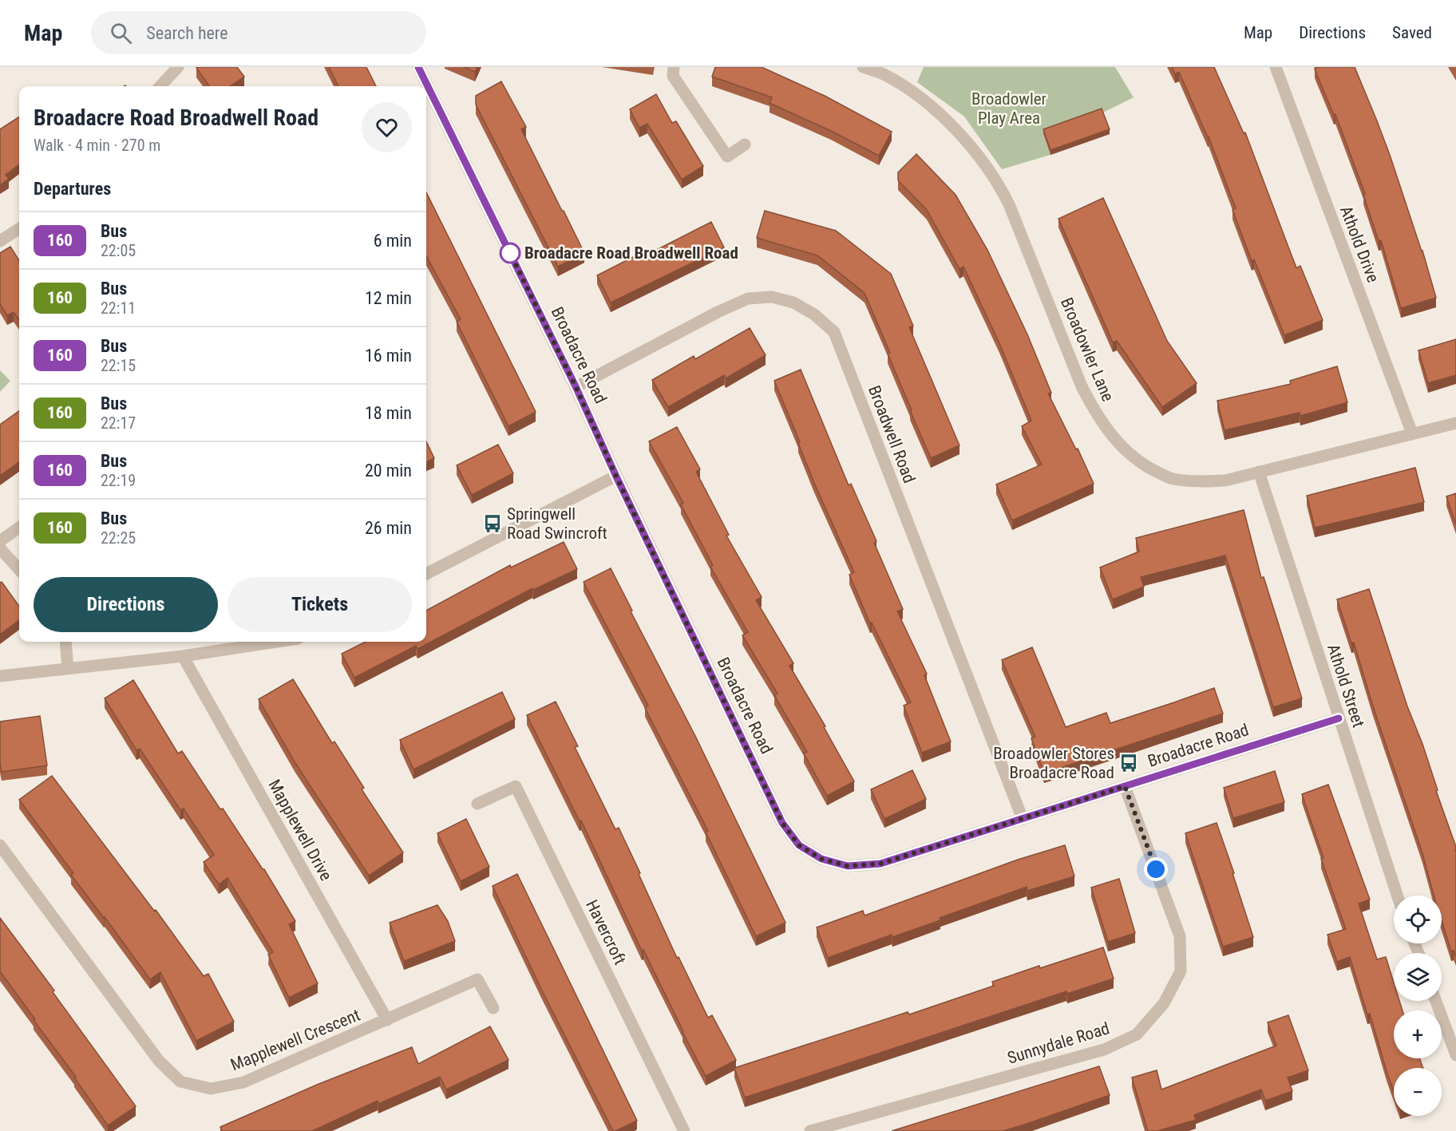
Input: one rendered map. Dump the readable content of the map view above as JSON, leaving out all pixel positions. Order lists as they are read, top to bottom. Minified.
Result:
{"streets":{"street":["Athold Drive","Broadowler Lane","Broadacre Road","Broadwell Road","Athold Street","Mapplewell Drive","Havercroft","Mapplewell Crescent","Sunnydale Road"]},"crossings":[["Athold Drive","Broadowler Lane"],["Broadowler Lane","Athold Street"],["Broadacre Road","Broadwell Road"],["Broadacre Road","Athold Street"],["Broadacre Road","Sunnydale Road"],["Mapplewell Drive","Mapplewell Crescent"]],"parks":["Broadowler Play Area"],"places":{"other":["Broadacre Road Broadwell Road"],"bus stop":["Springwell Road Swincroft","Broadowler Stores Broadacre Road"]},"lines":["bus line 160"],"page":{"header":"Map","search":"Search here","nav":["Map","Directions","Saved"],"heading":[["Broadacre Road Broadwell Road","Walk · 4 min · 270 m"],"Departures"],"list":[{"mark":"160","name":"Bus","note":"22:05","value":"6 min"},{"mark":"160","name":"Bus","note":"22:11","value":"12 min"},{"mark":"160","name":"Bus","note":"22:15","value":"16 min"},{"mark":"160","name":"Bus","note":"22:17","value":"18 min"},{"mark":"160","name":"Bus","note":"22:19","value":"20 min"},{"mark":"160","name":"Bus","note":"22:25","value":"26 min"}],"buttons":["Directions","Tickets"],"map_buttons":["+","−"]}}
